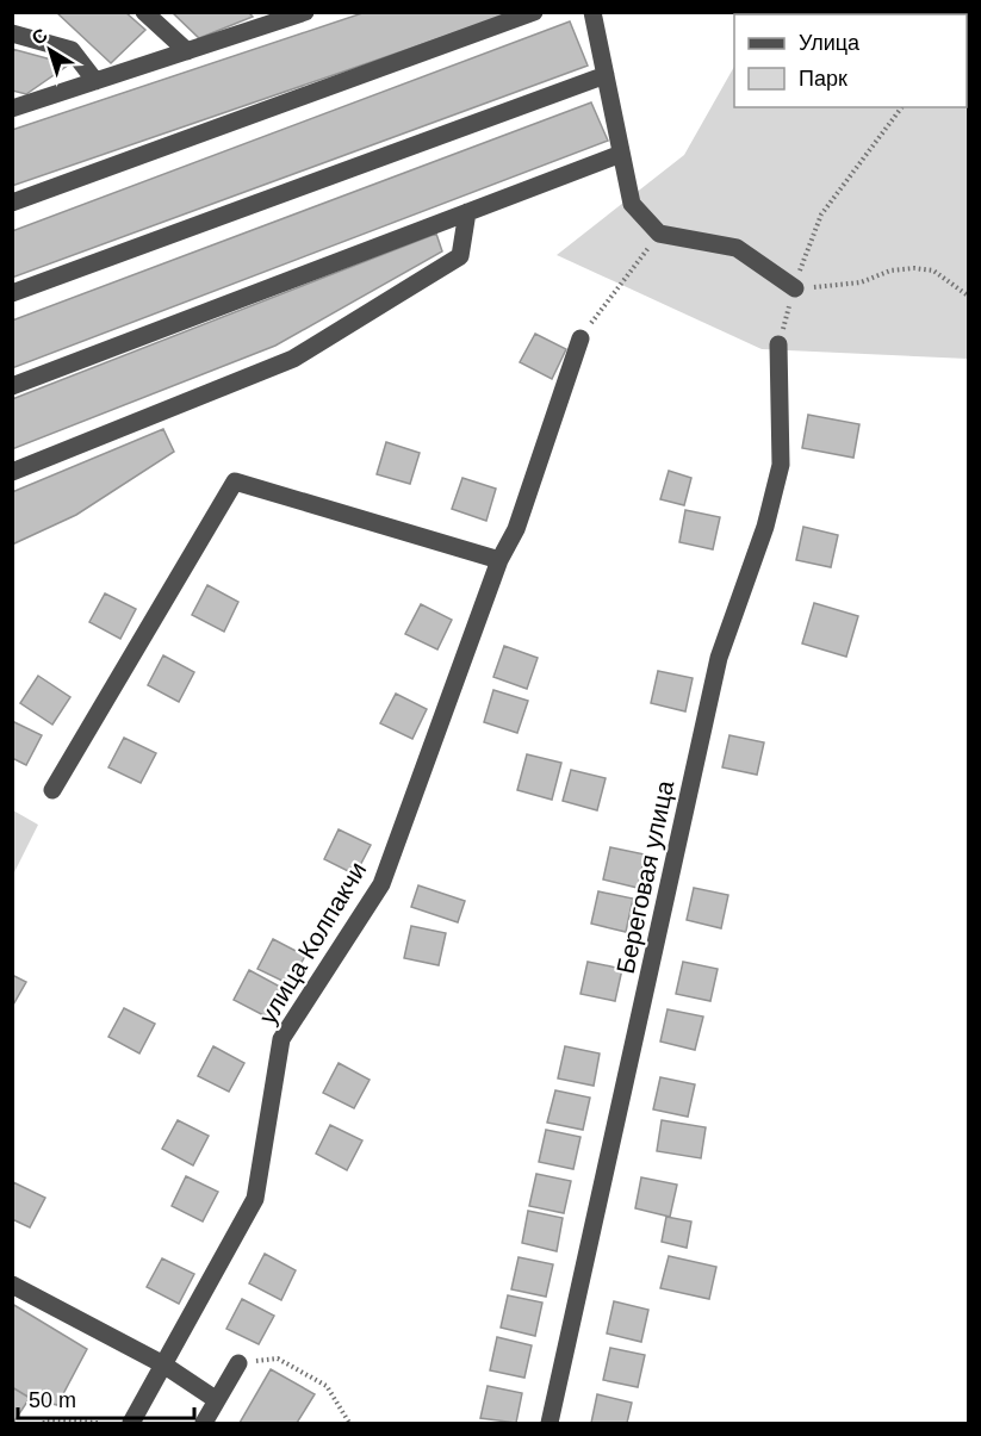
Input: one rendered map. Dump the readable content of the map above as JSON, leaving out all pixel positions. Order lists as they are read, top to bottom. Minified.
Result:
{"streets":{"street":["Береговая улица","улица Колпакчи"]},"legend":["Улица","Парк"],"scale_bar":"50 m","north":"top left"}
